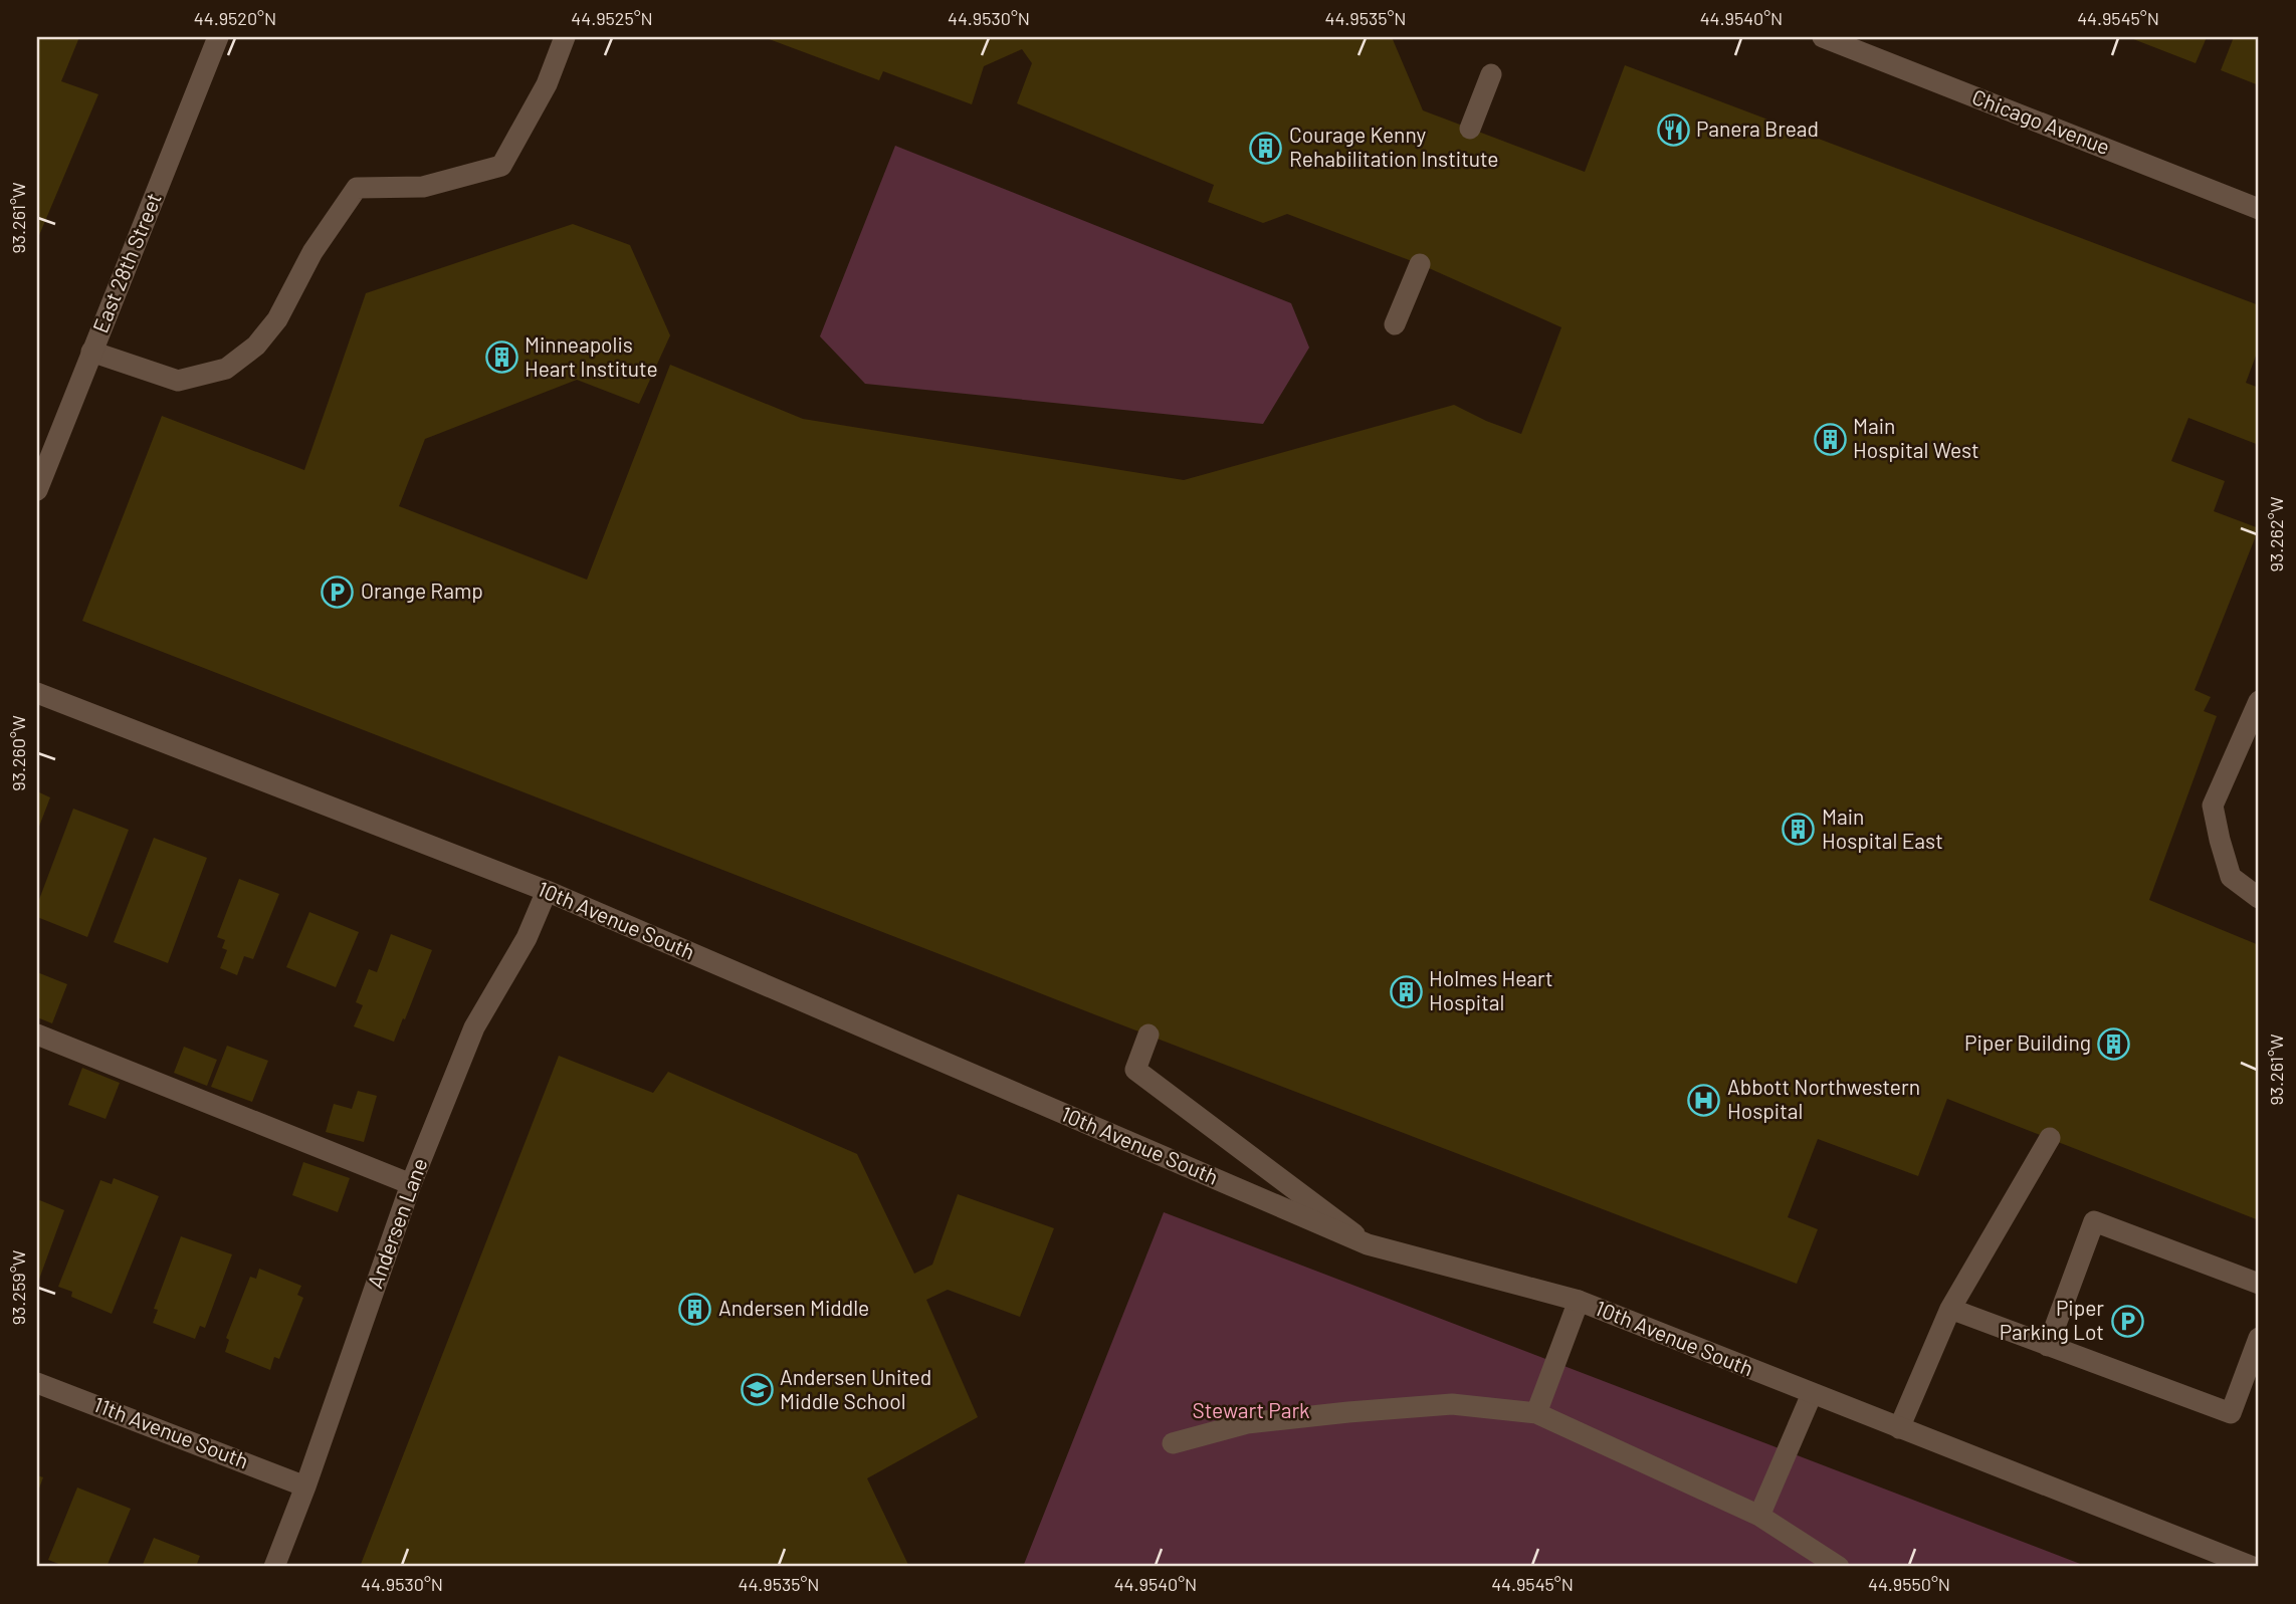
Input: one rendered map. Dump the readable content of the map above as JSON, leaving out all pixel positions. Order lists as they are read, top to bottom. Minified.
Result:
{"streets":{"street":["Chicago Avenue","East 28th Street","10th Avenue South","Andersen Lane","11th Avenue South"]},"crossings":[["10th Avenue South","Andersen Lane"],["Andersen Lane","11th Avenue South"]],"parks":["Stewart Park"],"places":{"restaurant":["Panera Bread"],"building":["Courage Kenny Rehabilitation Institute","Minneapolis Heart Institute","Main Hospital West","Main Hospital East","Holmes Heart Hospital","Piper Building","Andersen Middle"],"parking":["Orange Ramp","Piper Parking Lot"],"hospital":["Abbott Northwestern Hospital"],"school or university":["Andersen United Middle School"]},"coordinates":["44.9520°N","44.9525°N","44.9530°N","44.9535°N","44.9540°N","44.9545°N","93.261°W","93.262°W","93.260°W","93.259°W","44.9550°N"]}
